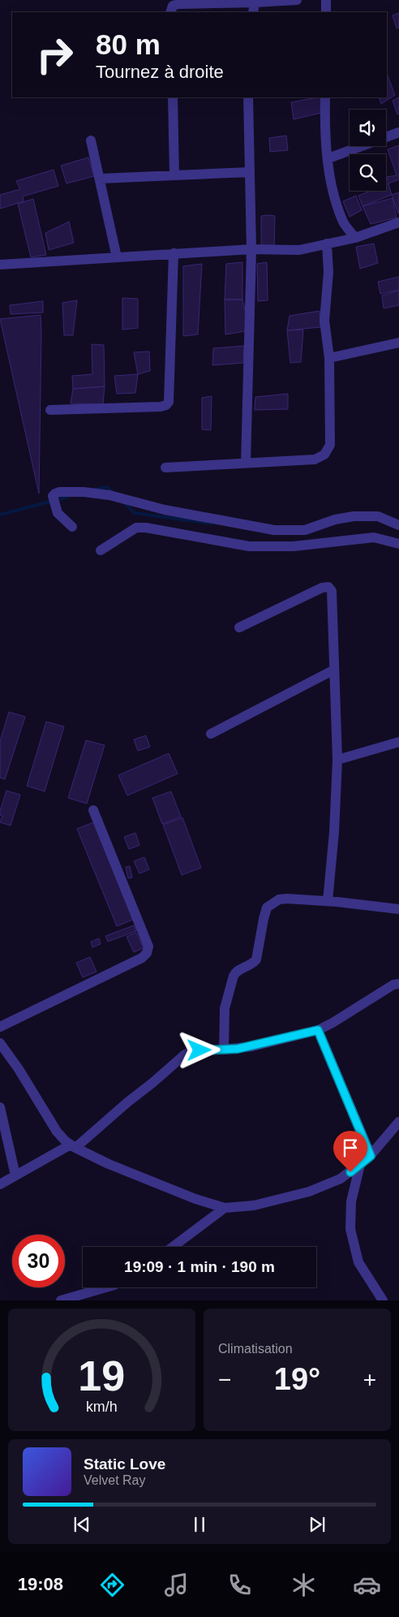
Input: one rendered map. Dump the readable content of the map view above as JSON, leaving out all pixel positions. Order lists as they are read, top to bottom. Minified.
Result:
{"page":{"turn":["80 m","Tournez à droite"],"limit":"30","trip":"19:09 · 1 min · 190 m","tile":"Climatisation","heat":["−","19°","+"],"song":["Static Love","Velvet Ray"],"tabs":"19:08","gauge":["19","km/h"]}}
